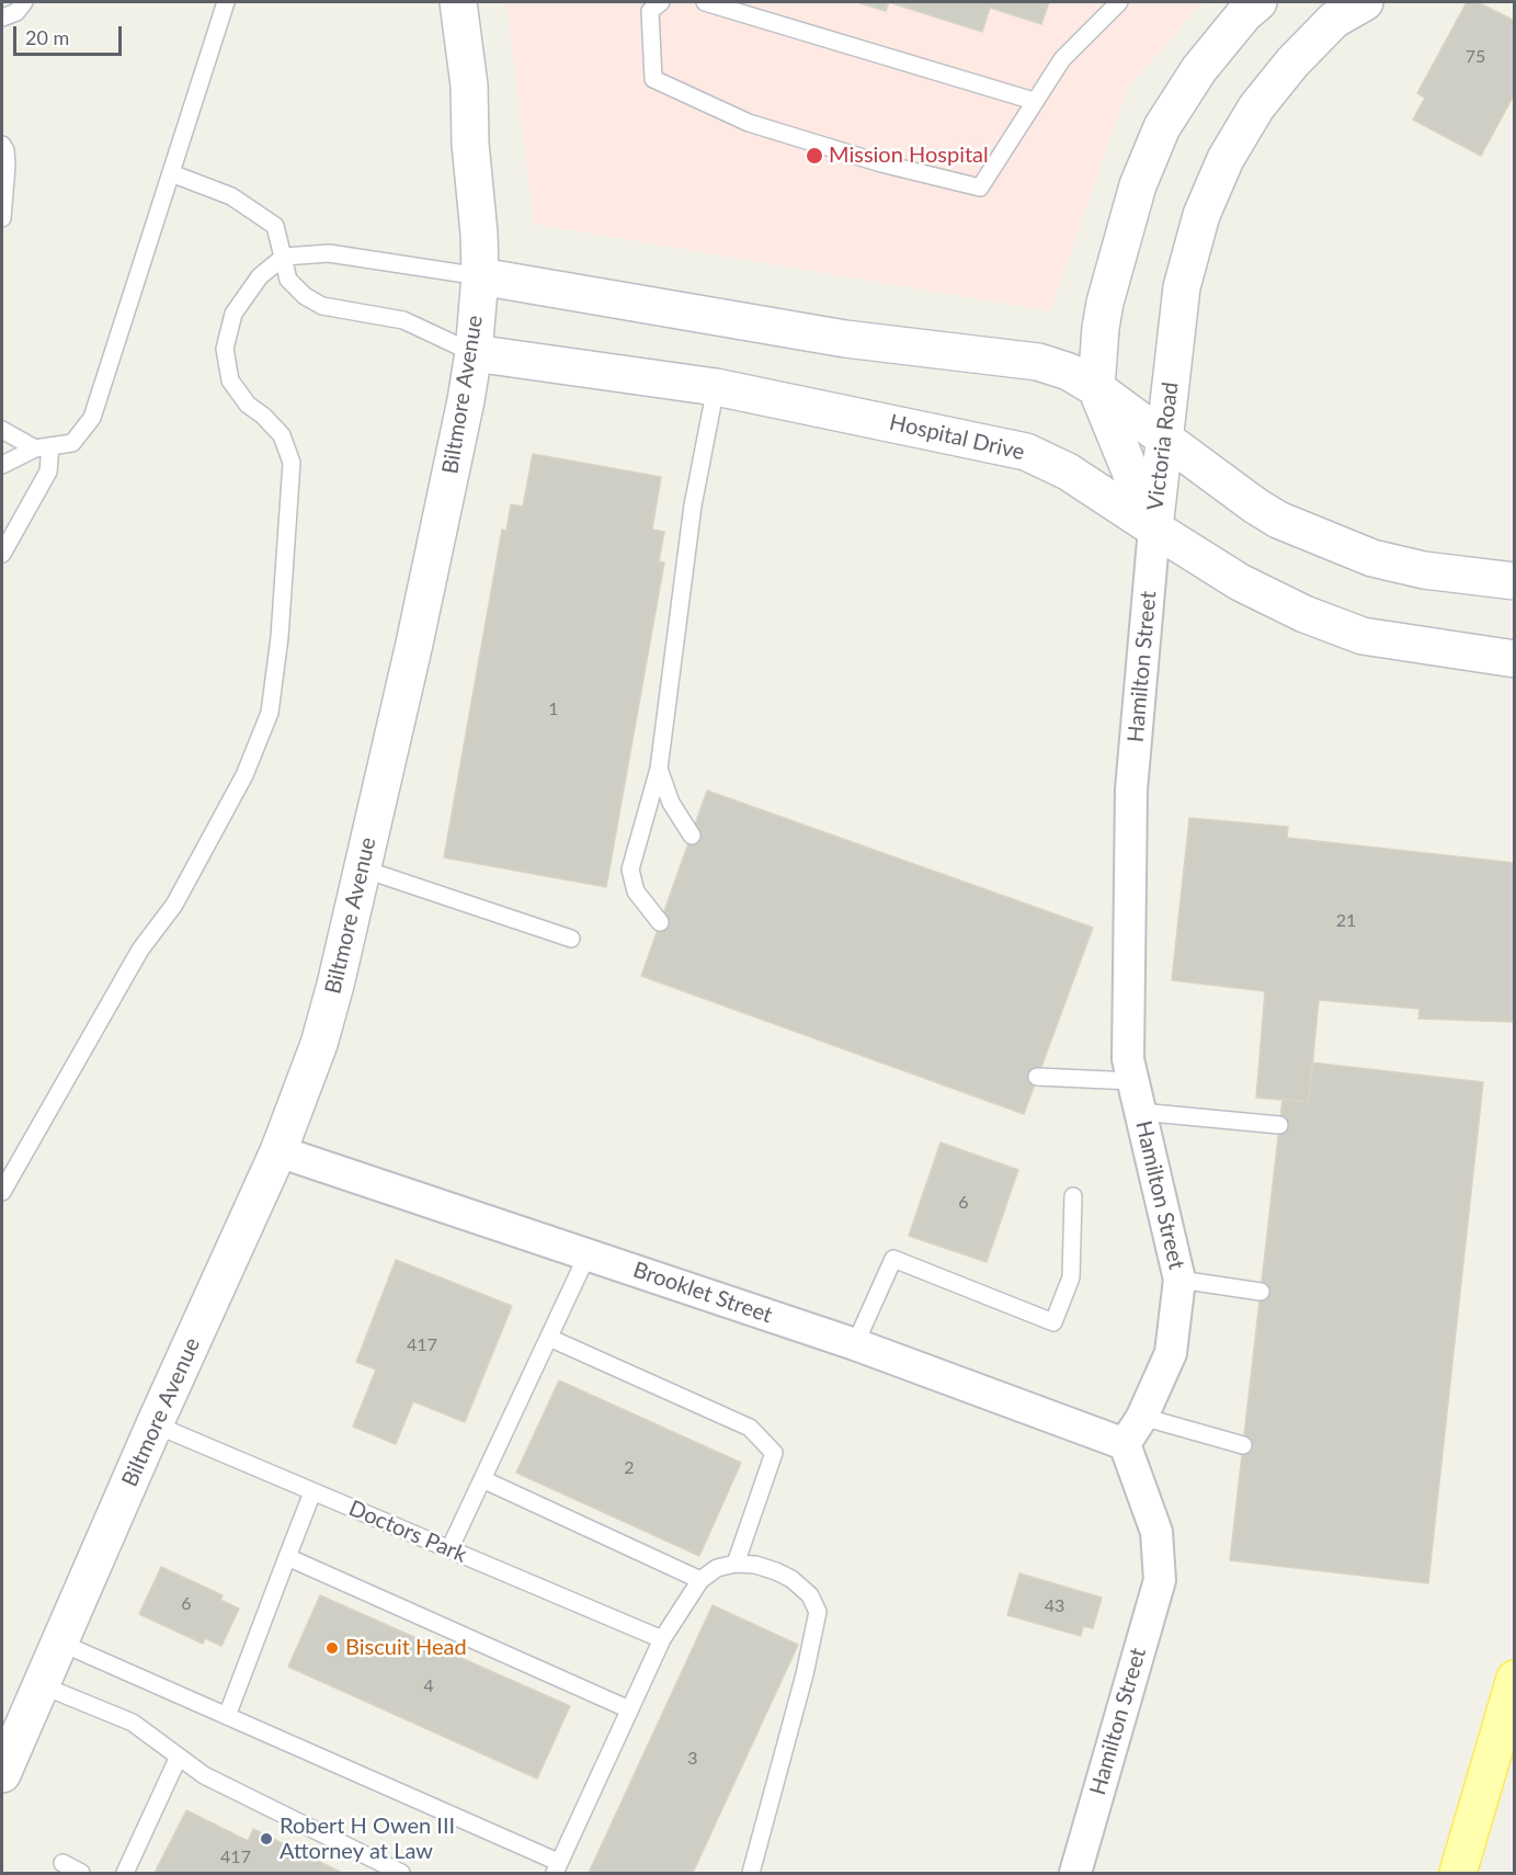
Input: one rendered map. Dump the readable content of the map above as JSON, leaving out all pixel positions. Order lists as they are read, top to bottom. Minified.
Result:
{"streets":{"street":["Biltmore Avenue","Hospital Drive","Victoria Road","Hamilton Street","Brooklet Street"],"lane":["Doctors Park"]},"crossings":[["Biltmore Avenue","Hospital Drive"],["Biltmore Avenue","Brooklet Street"],["Biltmore Avenue","Doctors Park"],["Hospital Drive","Victoria Road"],["Hospital Drive","Hamilton Street"],["Victoria Road","Hamilton Street"],["Hamilton Street","Brooklet Street"]],"places":["Mission Hospital","Biscuit Head","Robert H Owen III Attorney at Law"],"house_numbers":["75","1","21","6","417","2","6","43","4","3","417"],"scale_bar":"20 m"}
